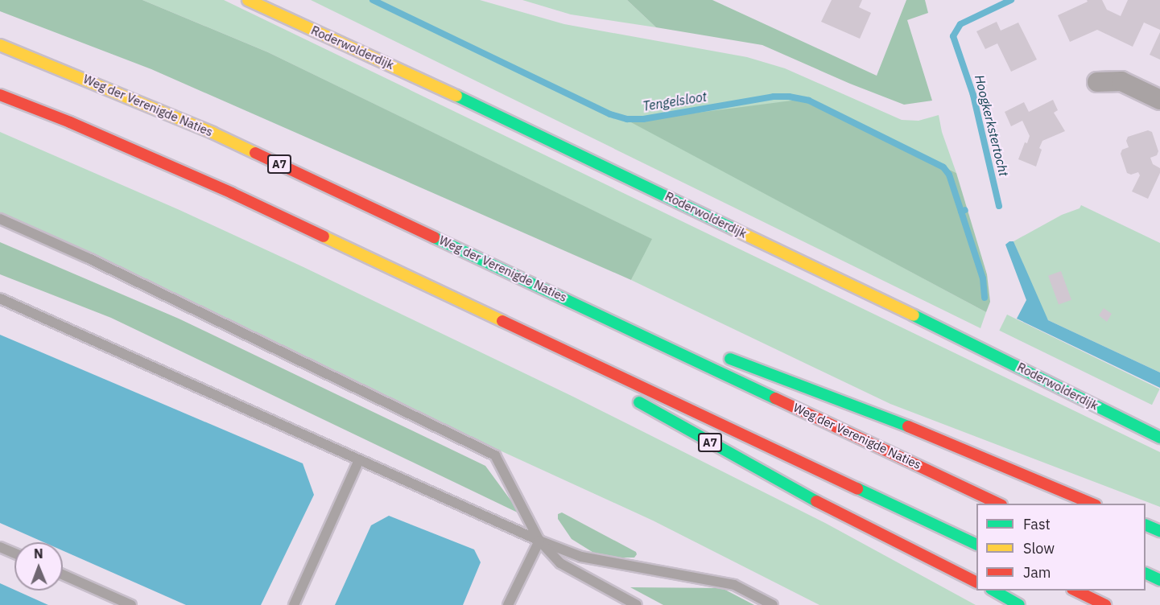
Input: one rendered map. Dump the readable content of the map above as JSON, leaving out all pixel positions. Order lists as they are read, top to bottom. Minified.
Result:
{"streets":{"main road":["Roderwolderdijk","Weg der Verenigde Naties","A7"]},"crossings":[["Weg der Verenigde Naties","A7"]],"water":["Tengelsloot","Hoogkerkstertocht"],"legend":["Fast","Slow","Jam"],"north":"top"}
